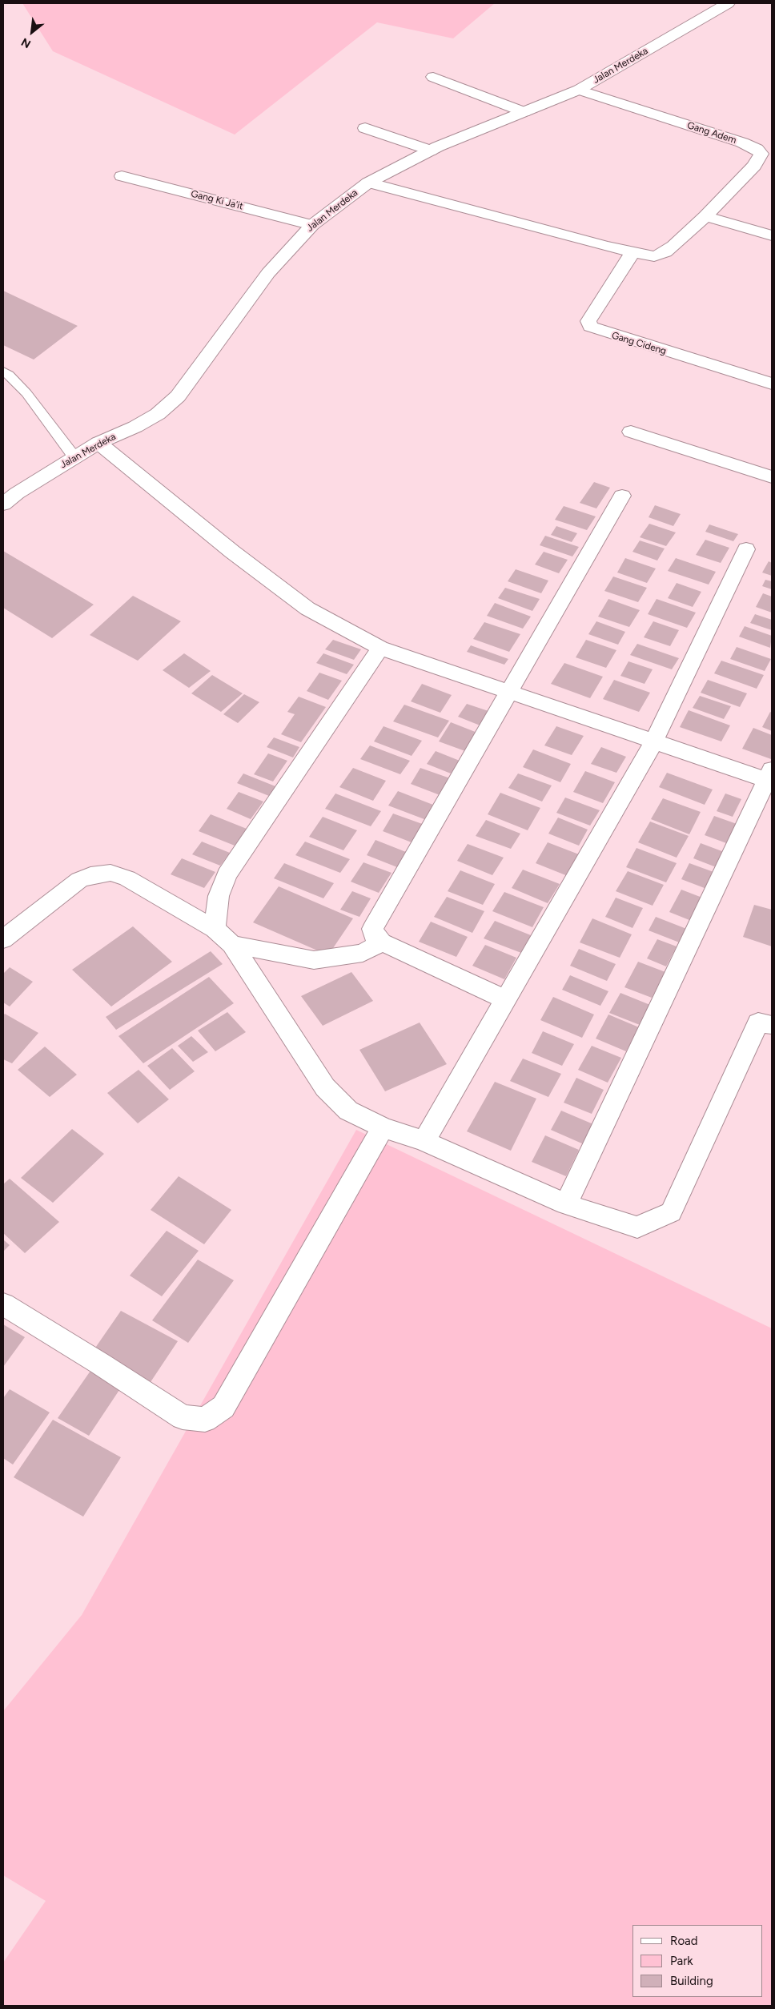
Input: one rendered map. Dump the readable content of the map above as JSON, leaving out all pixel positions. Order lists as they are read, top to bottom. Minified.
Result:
{"streets":{"street":["Jalan Merdeka","Gang Adem","Gang Ki Ja'it","Gang Cideng"]},"crossings":[["Jalan Merdeka","Gang Adem"],["Jalan Merdeka","Gang Ki Ja'it"]],"legend":["Road","Park","Building"],"north":"bottom left"}
